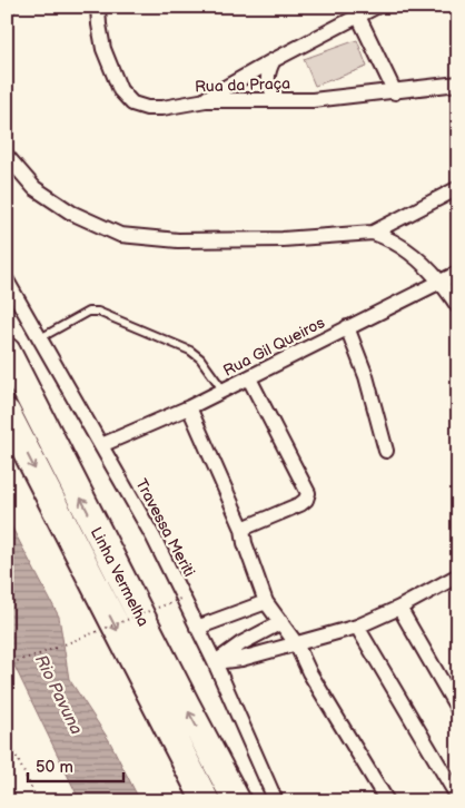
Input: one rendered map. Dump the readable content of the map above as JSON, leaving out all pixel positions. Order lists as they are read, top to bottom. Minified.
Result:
{"streets":{"highway":["Linha Vermelha"],"street":["Rua da Praça","Rua Gil Queiros","Travessa Meriti"]},"crossings":[["Rua Gil Queiros","Travessa Meriti"]],"water":["Rio Pavuna"],"scale_bar":"50 m"}
